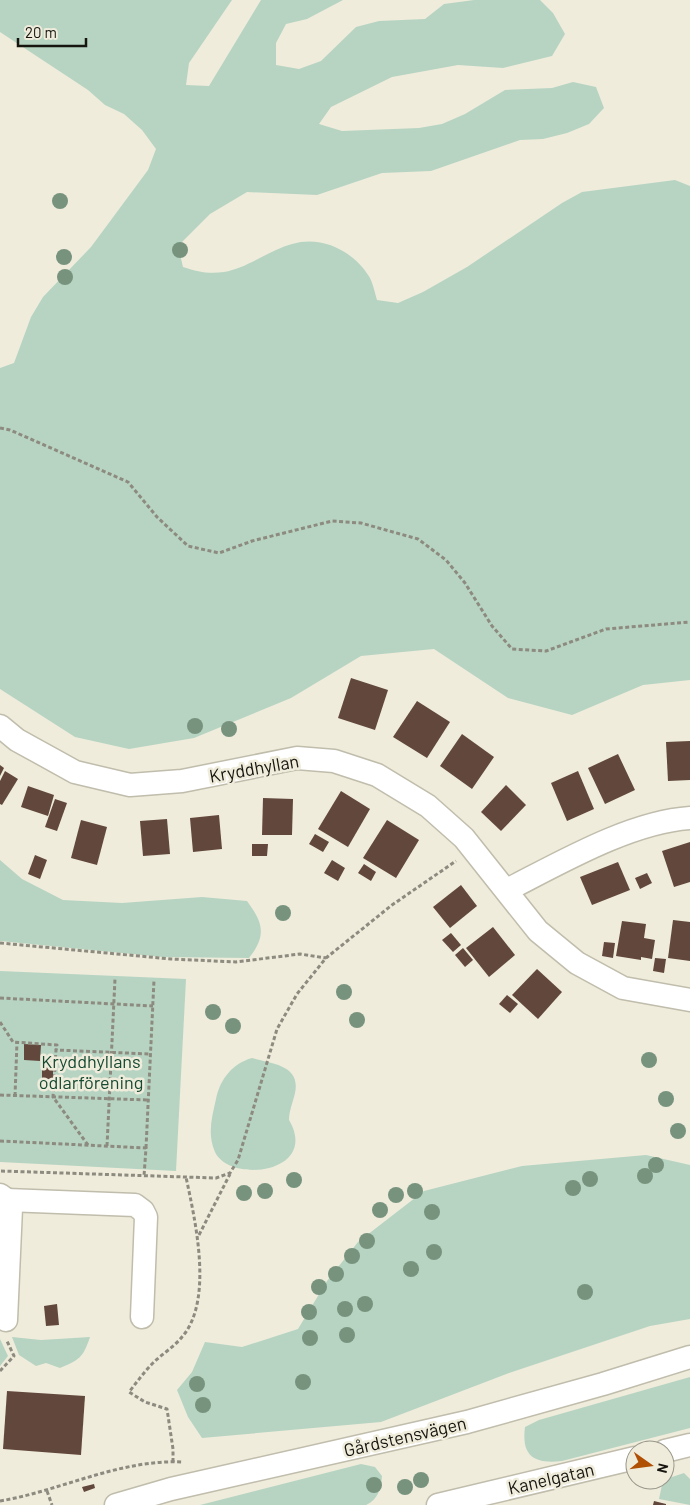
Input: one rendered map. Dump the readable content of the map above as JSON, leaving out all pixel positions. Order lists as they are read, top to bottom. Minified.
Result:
{"streets":{"street":["Kryddhyllan","Gårdstensvägen","Kanelgatan"]},"parks":["Kryddhyllans odlarförening"],"scale_bar":"20 m","north":"right"}
